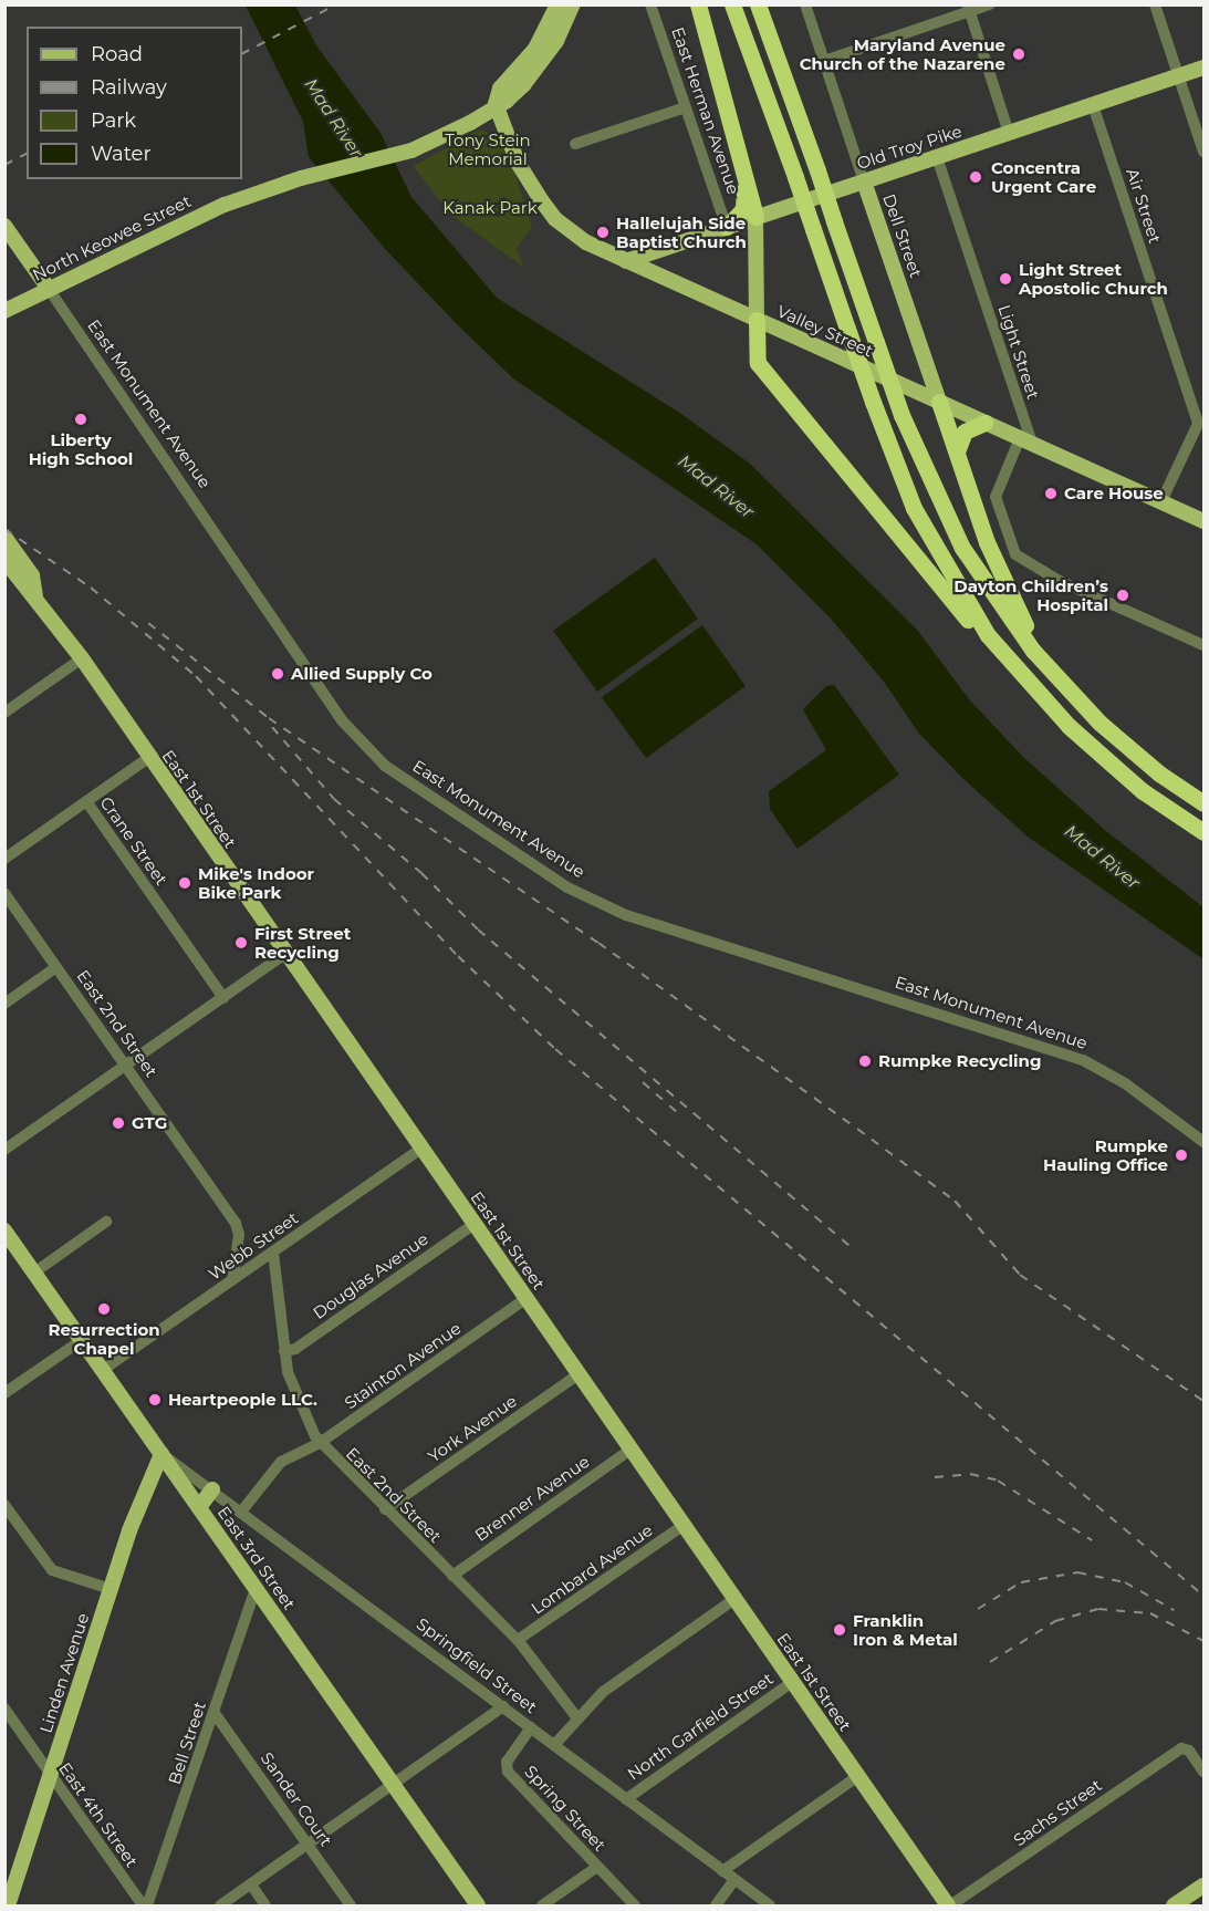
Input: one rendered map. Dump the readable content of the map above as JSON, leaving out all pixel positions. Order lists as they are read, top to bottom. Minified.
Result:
{"streets":{"main road":["Old Troy Pike","Dell Street","North Keowee Street","Valley Street","East Monument Avenue","East 1st Street","East 3rd Street","Linden Avenue"],"street":["East Herman Avenue","Air Street","Light Street","Crane Street","East 2nd Street","Webb Street","Douglas Avenue","Stainton Avenue","York Avenue","Brenner Avenue","Lombard Avenue","Springfield Street","North Garfield Street","Bell Street","Sander Court","Spring Street","Sachs Street","East 4th Street"]},"crossings":[["East Herman Avenue","Old Troy Pike"],["Old Troy Pike","Air Street"],["Old Troy Pike","Dell Street"],["Old Troy Pike","Valley Street"],["Old Troy Pike","Light Street"],["Air Street","Valley Street"],["Dell Street","Valley Street"],["North Keowee Street","Valley Street"],["North Keowee Street","East Monument Avenue"],["Valley Street","Light Street"],["East 1st Street","Webb Street"],["East 1st Street","Douglas Avenue"],["East 1st Street","Stainton Avenue"],["East 1st Street","York Avenue"],["East 1st Street","Brenner Avenue"],["East 1st Street","Lombard Avenue"],["East 1st Street","North Garfield Street"],["East 1st Street","Sachs Street"],["East 2nd Street","Webb Street"],["East 2nd Street","Douglas Avenue"],["East 2nd Street","Stainton Avenue"],["East 2nd Street","York Avenue"],["East 2nd Street","Brenner Avenue"],["East 2nd Street","Lombard Avenue"],["Webb Street","East 3rd Street"],["Stainton Avenue","Springfield Street"],["East 3rd Street","Springfield Street"],["East 3rd Street","Linden Avenue"],["East 3rd Street","Bell Street"],["Springfield Street","Linden Avenue"],["Springfield Street","North Garfield Street"],["Springfield Street","Spring Street"],["Linden Avenue","East 4th Street"],["Bell Street","Sander Court"],["Bell Street","East 4th Street"]],"water":["Mad River"],"parks":["Tony Stein Memorial","Kanak Park"],"places":["Maryland Avenue Church of the Nazarene","Concentra Urgent Care","Hallelujah Side Baptist Church","Light Street Apostolic Church","Liberty High School","Care House","Dayton Children’s Hospital","Allied Supply Co","Mike's Indoor Bike Park","First Street Recycling","Rumpke Recycling","GTG","Rumpke Hauling Office","Resurrection Chapel","Heartpeople LLC.","Franklin Iron & Metal"],"legend":["Road","Railway","Park","Water"]}
